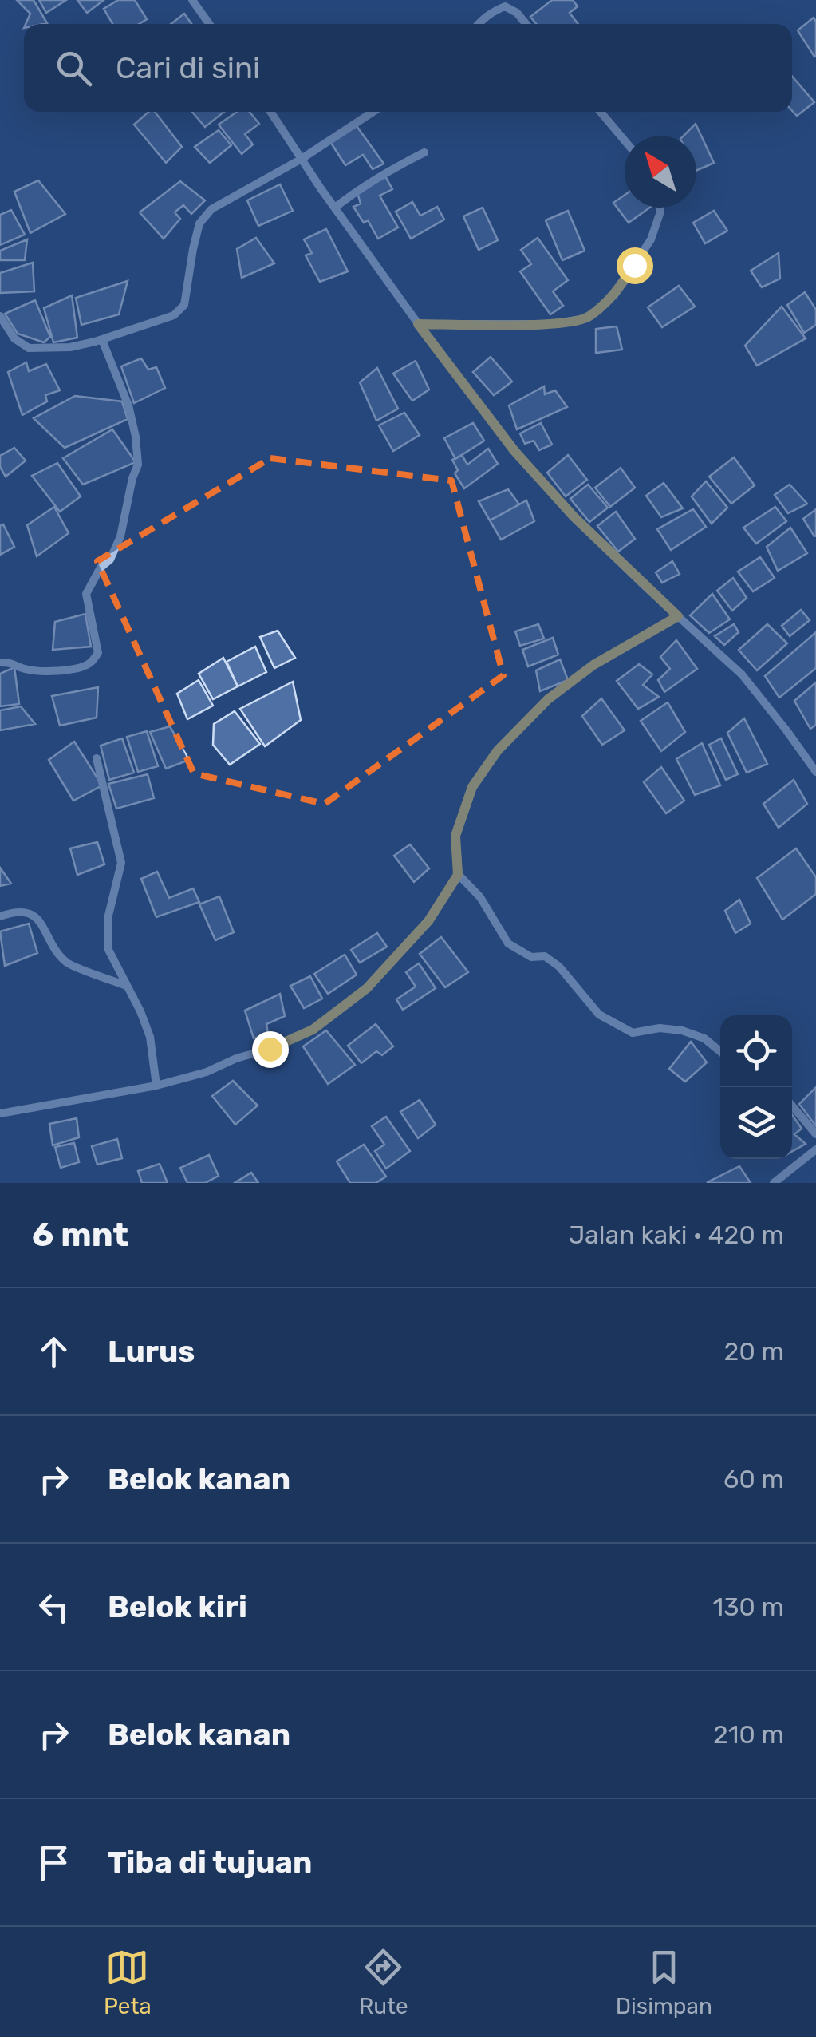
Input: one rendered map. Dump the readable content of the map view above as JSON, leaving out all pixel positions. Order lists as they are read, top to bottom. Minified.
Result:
{"north":"top left","page":{"search":"Cari di sini","heading":["6 mnt","Jalan kaki · 420 m"],"list":[["Lurus","20 m"],["Belok kanan","60 m"],["Belok kiri","130 m"],["Belok kanan","210 m"],"Tiba di tujuan"],"nav":["Peta","Rute","Disimpan"]}}
